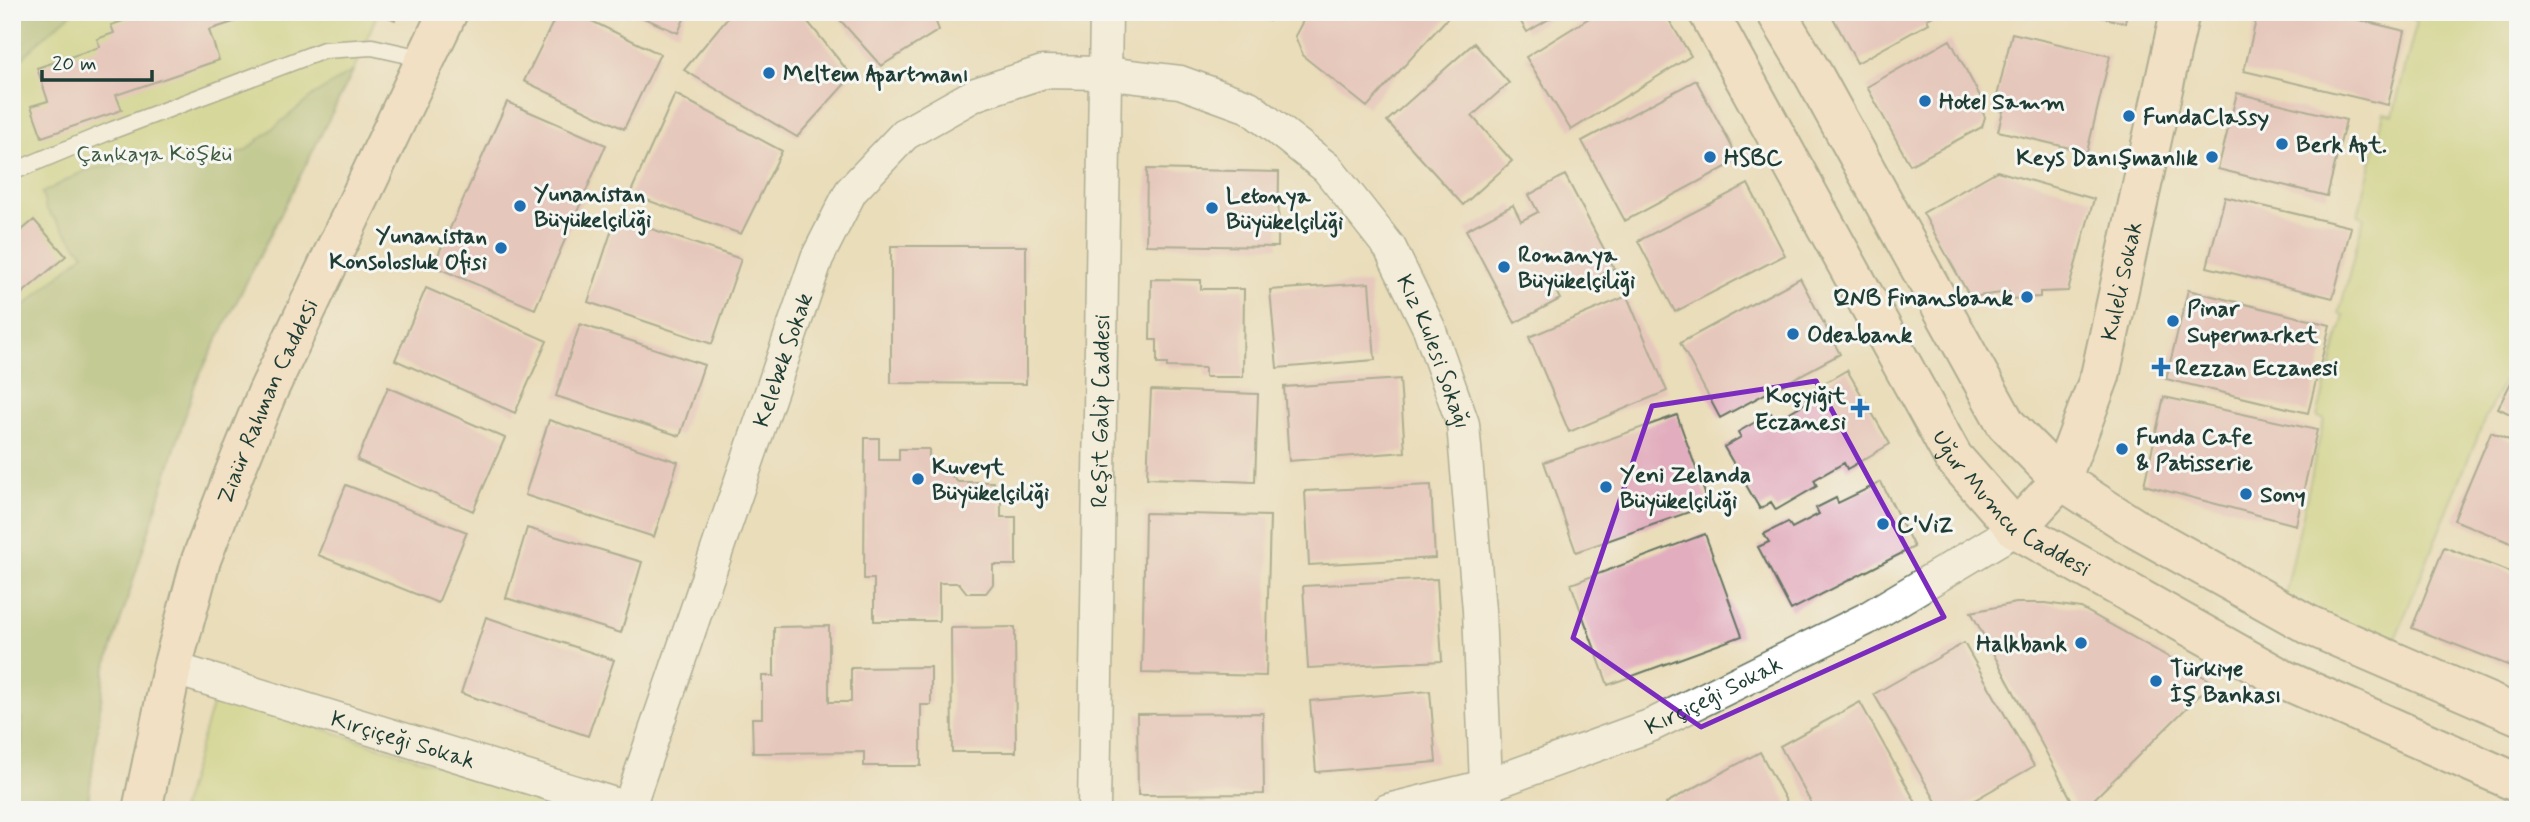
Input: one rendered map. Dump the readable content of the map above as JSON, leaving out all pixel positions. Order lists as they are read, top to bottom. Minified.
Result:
{"streets":{"main road":["Kuleli Sokak","Ziaür Rahman Caddesi","Uğur Mumcu Caddesi"],"street":["Kız Kulesi Sokağı","Kelebek Sokak","Reşit Galip Caddesi","Kırçiçeği Sokak"]},"crossings":[["Kuleli Sokak","Uğur Mumcu Caddesi"],["Kuleli Sokak","Kırçiçeği Sokak"],["Kız Kulesi Sokağı","Kelebek Sokak"],["Kız Kulesi Sokağı","Reşit Galip Caddesi"],["Kız Kulesi Sokağı","Kırçiçeği Sokak"],["Kelebek Sokak","Reşit Galip Caddesi"],["Kelebek Sokak","Kırçiçeği Sokak"],["Ziaür Rahman Caddesi","Kırçiçeği Sokak"],["Uğur Mumcu Caddesi","Kırçiçeği Sokak"]],"parks":["Çankaya Köşkü"],"places":{"other":["Meltem Apartmanı","Hotel Samm","FundaClassy","Berk Apt.","HSBC","Keys Danışmanlık","Yunanistan Büyükelçiliği","Letonya Büyükelçiliği","Yunanistan Konsolosluk Ofisi","Romanya Büyükelçiliği","QNB Finansbank","Pinar Supermarket","Odeabank","Funda Cafe & Patisserie","Kuveyt Büyükelçiliği","Yeni Zelanda Büyükelçiliği","Sony","C'ViZ","Halkbank","Türkiye İş Bankası"],"health":["Rezzan Eczanesi","Koçyiğit Eczanesi"]},"scale_bar":"20 m"}
